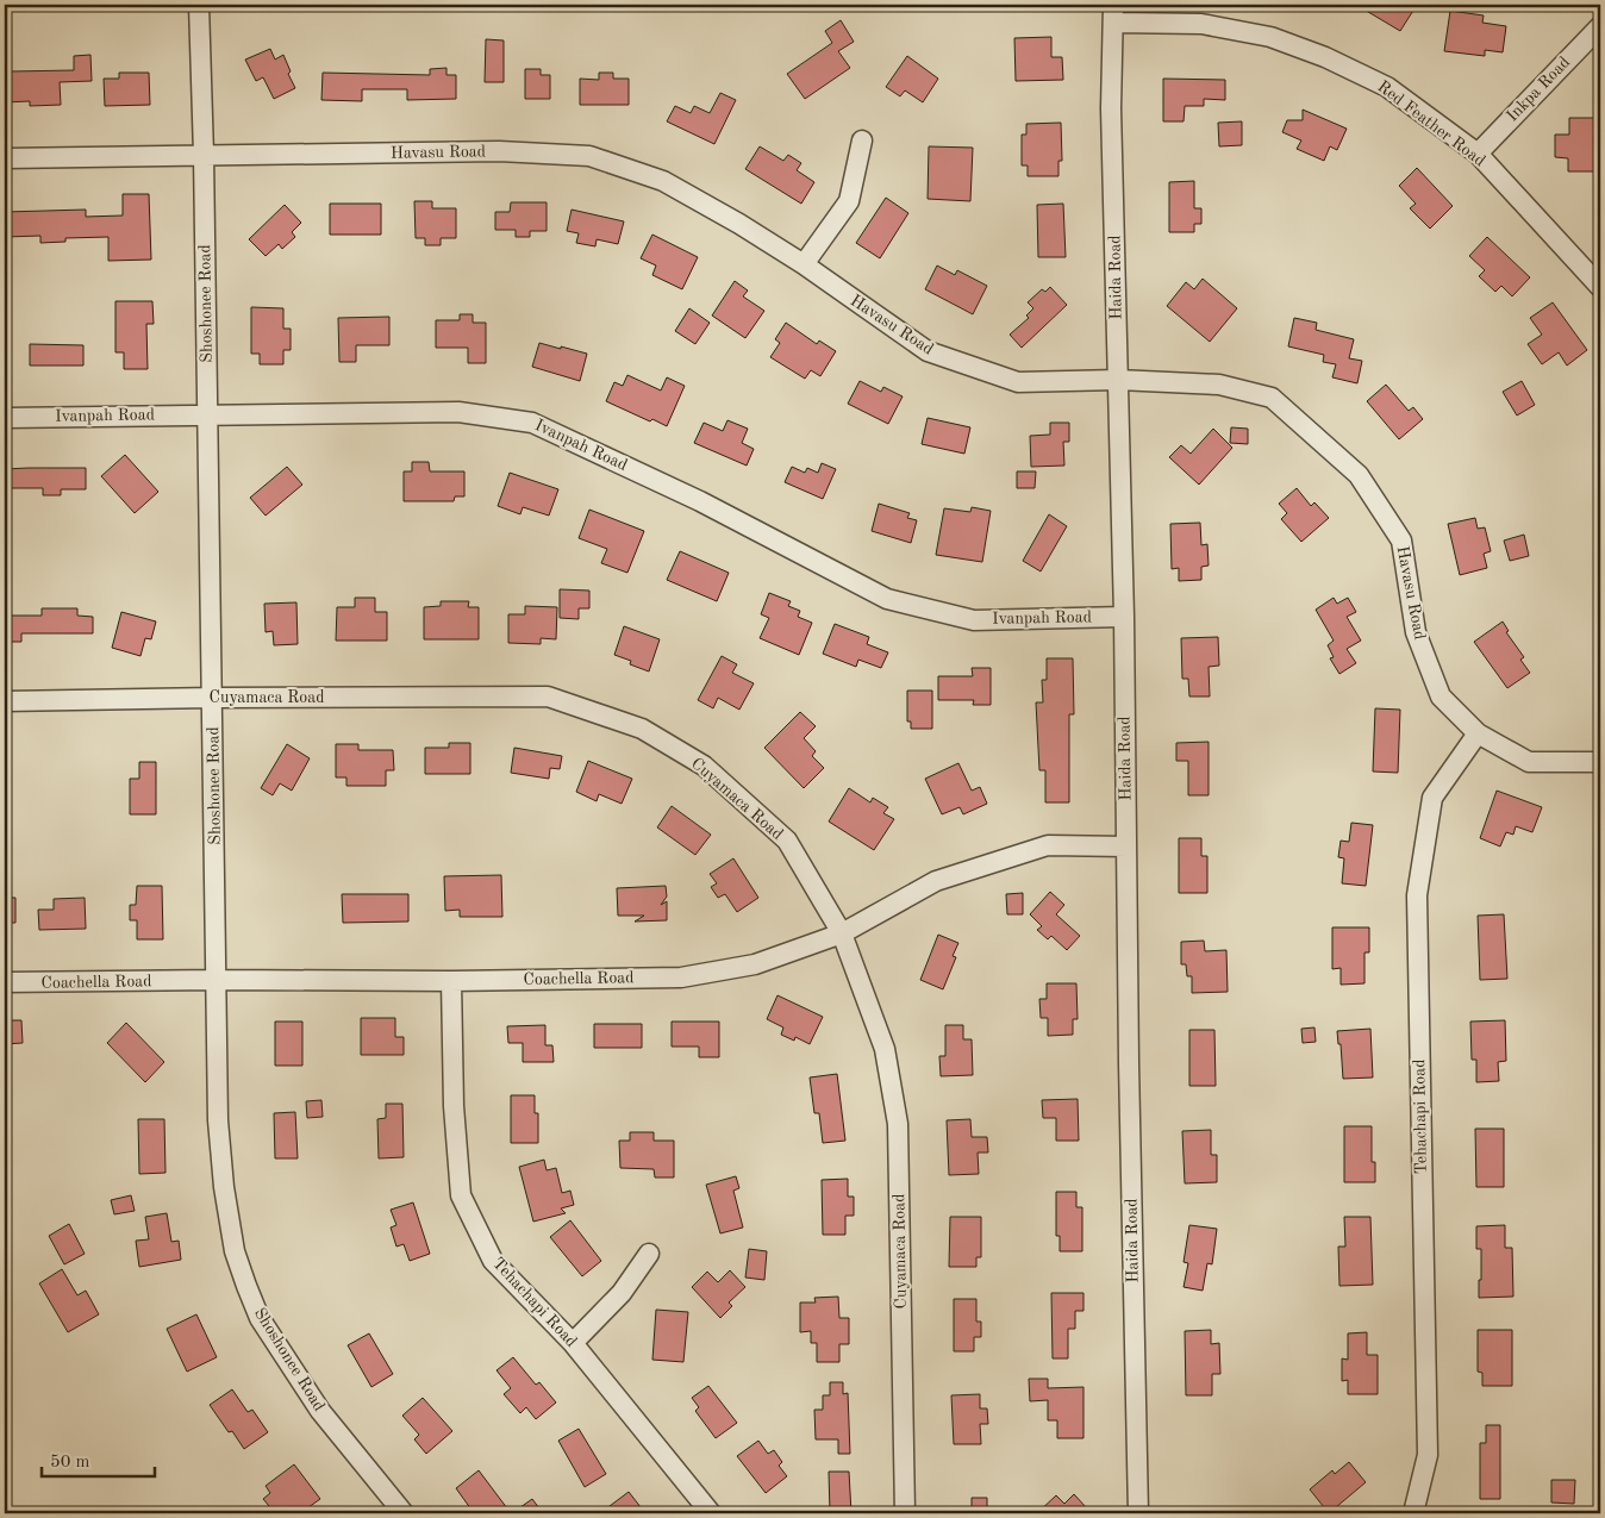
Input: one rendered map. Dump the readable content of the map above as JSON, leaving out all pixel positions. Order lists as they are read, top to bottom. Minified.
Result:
{"streets":{"street":["Inkpa Road","Red Feather Road","Havasu Road","Haida Road","Shoshonee Road","Ivanpah Road","Cuyamaca Road","Coachella Road","Tehachapi Road"]},"crossings":[["Inkpa Road","Red Feather Road"],["Red Feather Road","Haida Road"],["Havasu Road","Haida Road"],["Havasu Road","Shoshonee Road"],["Havasu Road","Tehachapi Road"],["Haida Road","Ivanpah Road"],["Haida Road","Coachella Road"],["Shoshonee Road","Ivanpah Road"],["Shoshonee Road","Cuyamaca Road"],["Shoshonee Road","Coachella Road"],["Cuyamaca Road","Coachella Road"],["Coachella Road","Tehachapi Road"]],"scale_bar":"50 m"}
